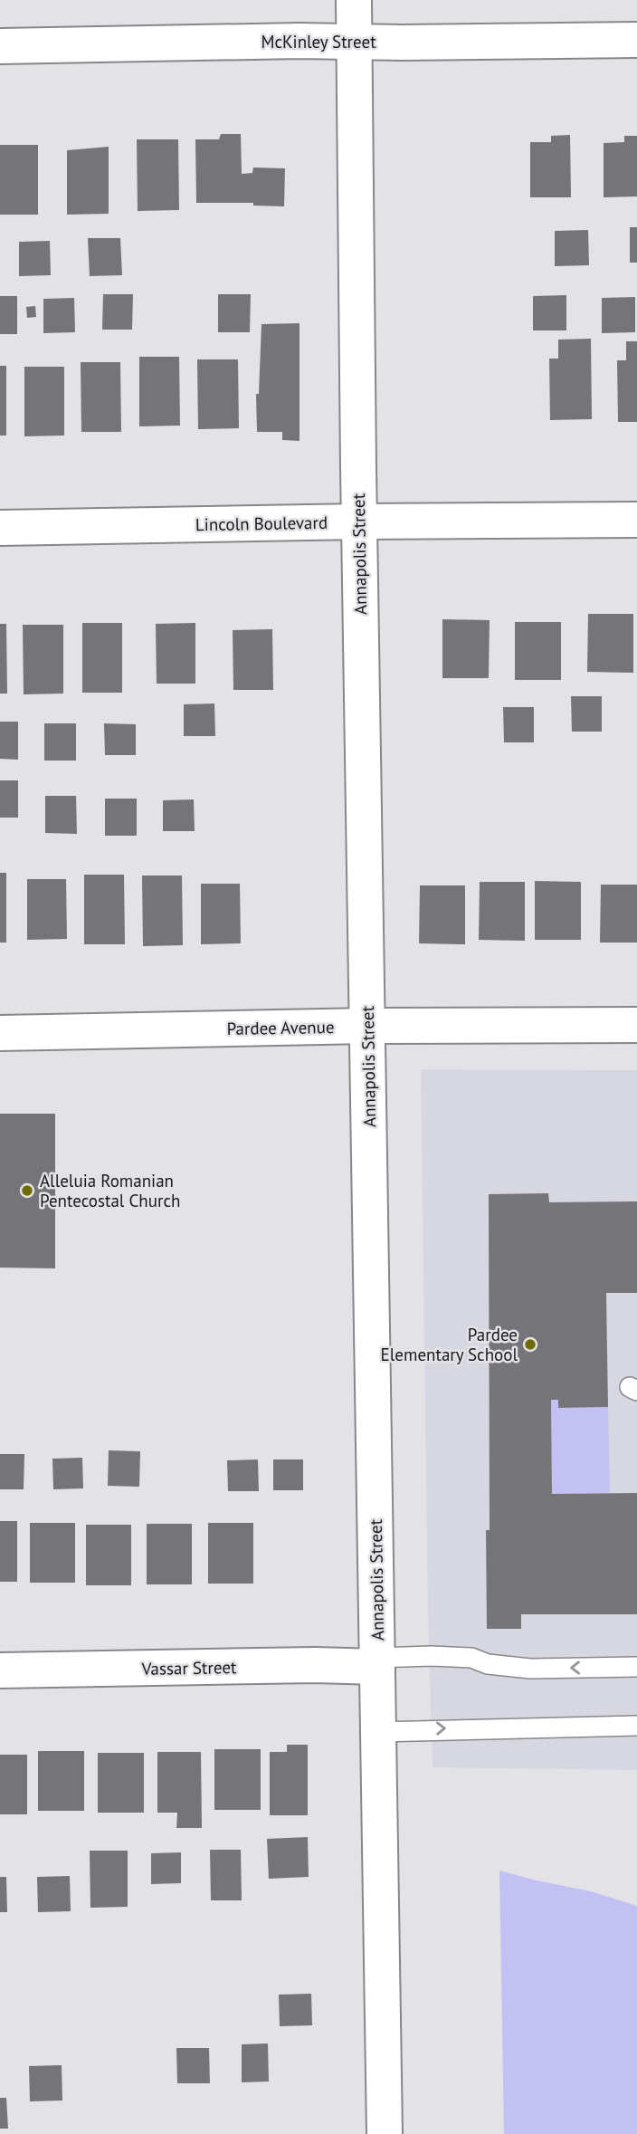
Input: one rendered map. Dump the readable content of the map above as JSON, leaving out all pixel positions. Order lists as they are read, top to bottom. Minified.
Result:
{"streets":{"street":["McKinley Street","Lincoln Boulevard","Annapolis Street","Pardee Avenue","Vassar Street"]},"crossings":[["McKinley Street","Annapolis Street"],["Lincoln Boulevard","Annapolis Street"],["Annapolis Street","Pardee Avenue"],["Annapolis Street","Vassar Street"]],"places":["Alleluia Romanian Pentecostal Church","Pardee Elementary School"]}
